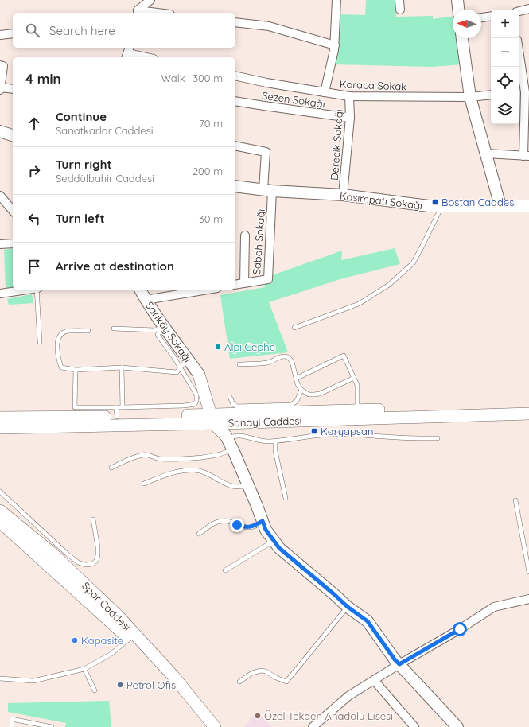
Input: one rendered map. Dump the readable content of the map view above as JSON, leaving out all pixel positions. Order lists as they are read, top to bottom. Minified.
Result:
{"streets":{"main road":["Sanayi Caddesi","Spor Caddesi"],"street":["Karaca Sokak","Sezen Sokağı","Derecik Sokağı","Kasımpatı Sokağı","Sabah Sokağı","Sarıköy Sokağı"]},"crossings":[["Karaca Sokak","Derecik Sokağı"],["Sezen Sokağı","Derecik Sokağı"],["Derecik Sokağı","Kasımpatı Sokağı"],["Kasımpatı Sokağı","Sabah Sokağı"]],"places":{"transit":["Bostan Caddesi","Karyapsan"],"other":["Alpı Cephe","Kapasite","Petrol Ofisi","Özel Tekden Anadolu Lisesi"]},"north":"left","page":{"map_buttons":["+","−"],"search":"Search here","heading":["4 min","Walk · 300 m"],"list":[["Continue","Sanatkarlar Caddesi","70 m"],["Turn right","Seddülbahir Caddesi","200 m"],["Turn left","30 m"],"Arrive at destination"]}}
